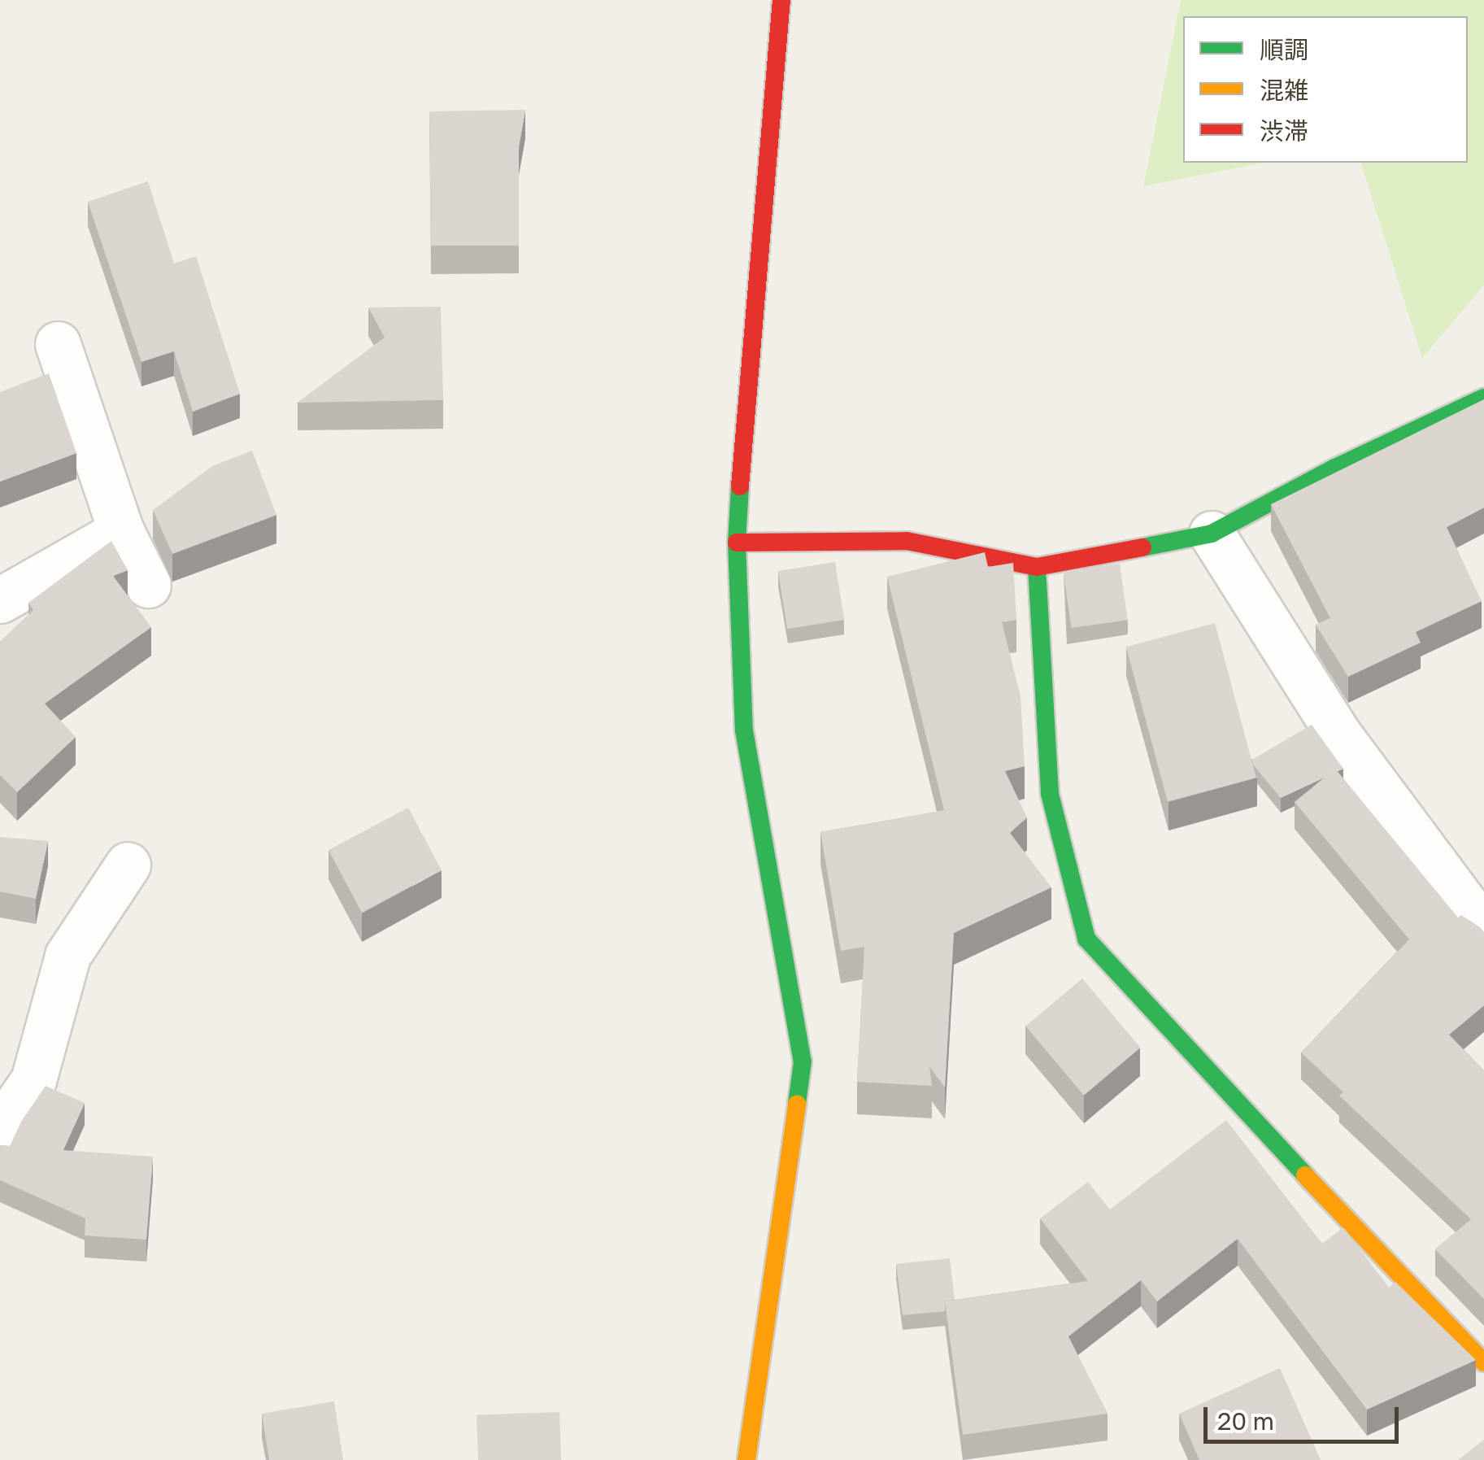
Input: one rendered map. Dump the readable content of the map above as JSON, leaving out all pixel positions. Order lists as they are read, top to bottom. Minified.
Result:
{"legend":["順調","混雑","渋滞"],"scale_bar":"20 m"}
